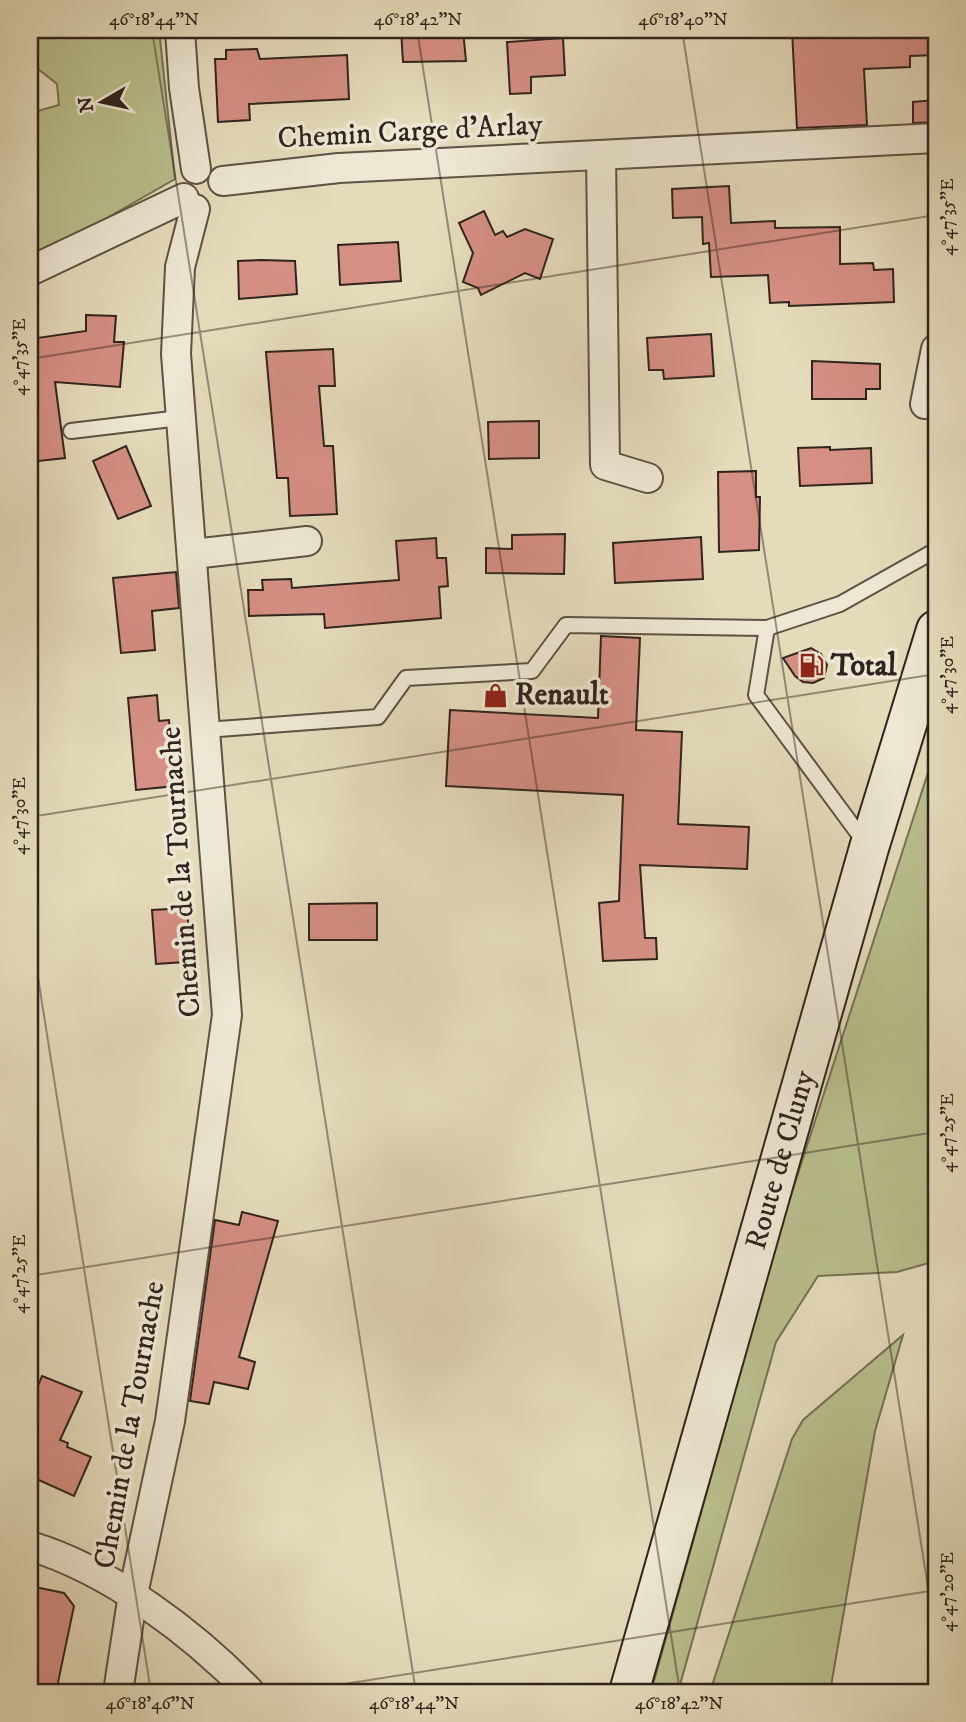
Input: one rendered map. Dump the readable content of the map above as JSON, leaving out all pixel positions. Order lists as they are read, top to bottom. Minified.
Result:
{"streets":{"main road":["Route de Cluny"],"street":["Chemin Carge d'Arlay","Chemin de la Tournache"]},"crossings":[["Chemin Carge d'Arlay","Chemin de la Tournache"]],"places":{"fuel station":["Total"],"shop":["Renault"]},"north":"left","coordinates":["46°18'44\"N","46°18'42\"N","46°18'40\"N","4°47'35\"E","4°47'30\"E","4°47'25\"E","4°47'20\"E","46°18'46\"N"]}
